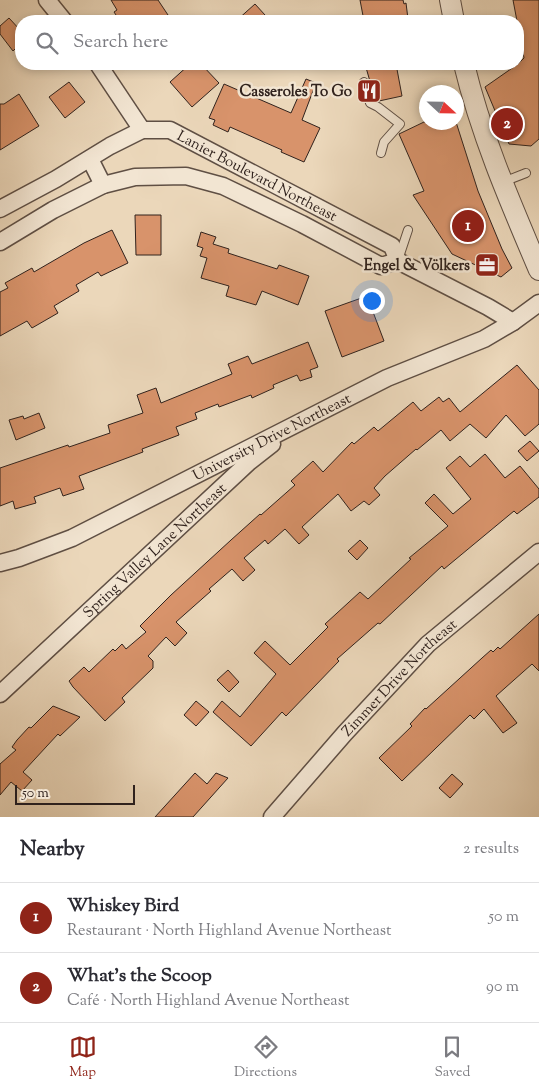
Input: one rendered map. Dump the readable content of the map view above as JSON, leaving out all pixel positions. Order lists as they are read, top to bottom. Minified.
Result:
{"streets":{"street":["Lanier Boulevard Northeast","University Drive Northeast","Spring Valley Lane Northeast","Zimmer Drive Northeast"]},"crossings":[["Lanier Boulevard Northeast","University Drive Northeast"],["University Drive Northeast","Spring Valley Lane Northeast"]],"places":{"restaurant":["Casseroles To Go"],"office":["Engel & Völkers"]},"scale_bar":"50 m","north":"right","page":{"search":"Search here","pins":["2","1"],"scale":"50 m","heading":["Nearby","2 results"],"list":[{"mark":"1","name":"Whiskey Bird","note":"Restaurant · North Highland Avenue Northeast","value":"50 m"},{"mark":"2","name":"What's the Scoop","note":"Café · North Highland Avenue Northeast","value":"90 m"}],"nav":["Map","Directions","Saved"]}}
